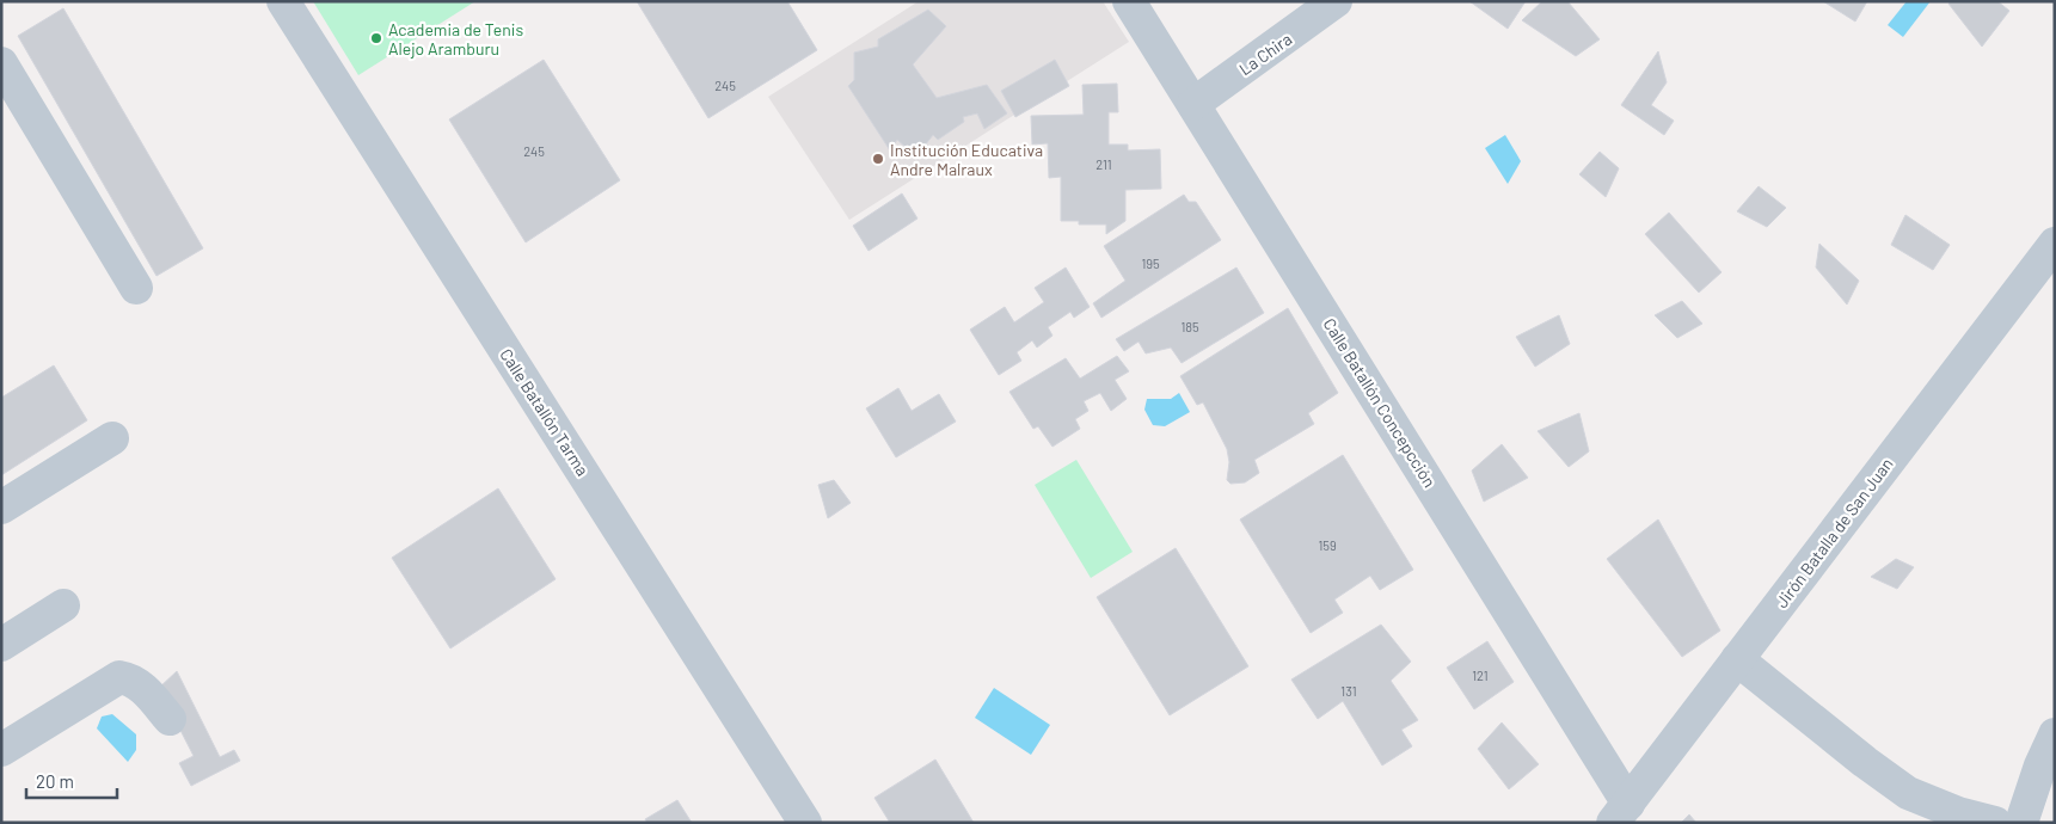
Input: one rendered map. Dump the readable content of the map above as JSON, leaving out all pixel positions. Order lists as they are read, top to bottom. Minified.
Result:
{"streets":{"street":["La Chira","Calle Batallón Concepcción","Calle Batallón Tarma","Jirón Batalla de San Juan"]},"crossings":[["La Chira","Calle Batallón Concepcción"],["Calle Batallón Concepcción","Jirón Batalla de San Juan"]],"places":["Academia de Tenis Alejo Aramburu","Institución Educativa Andre Malraux"],"house_numbers":["245","245","211","195","185","159","121","131"],"scale_bar":"20 m"}
